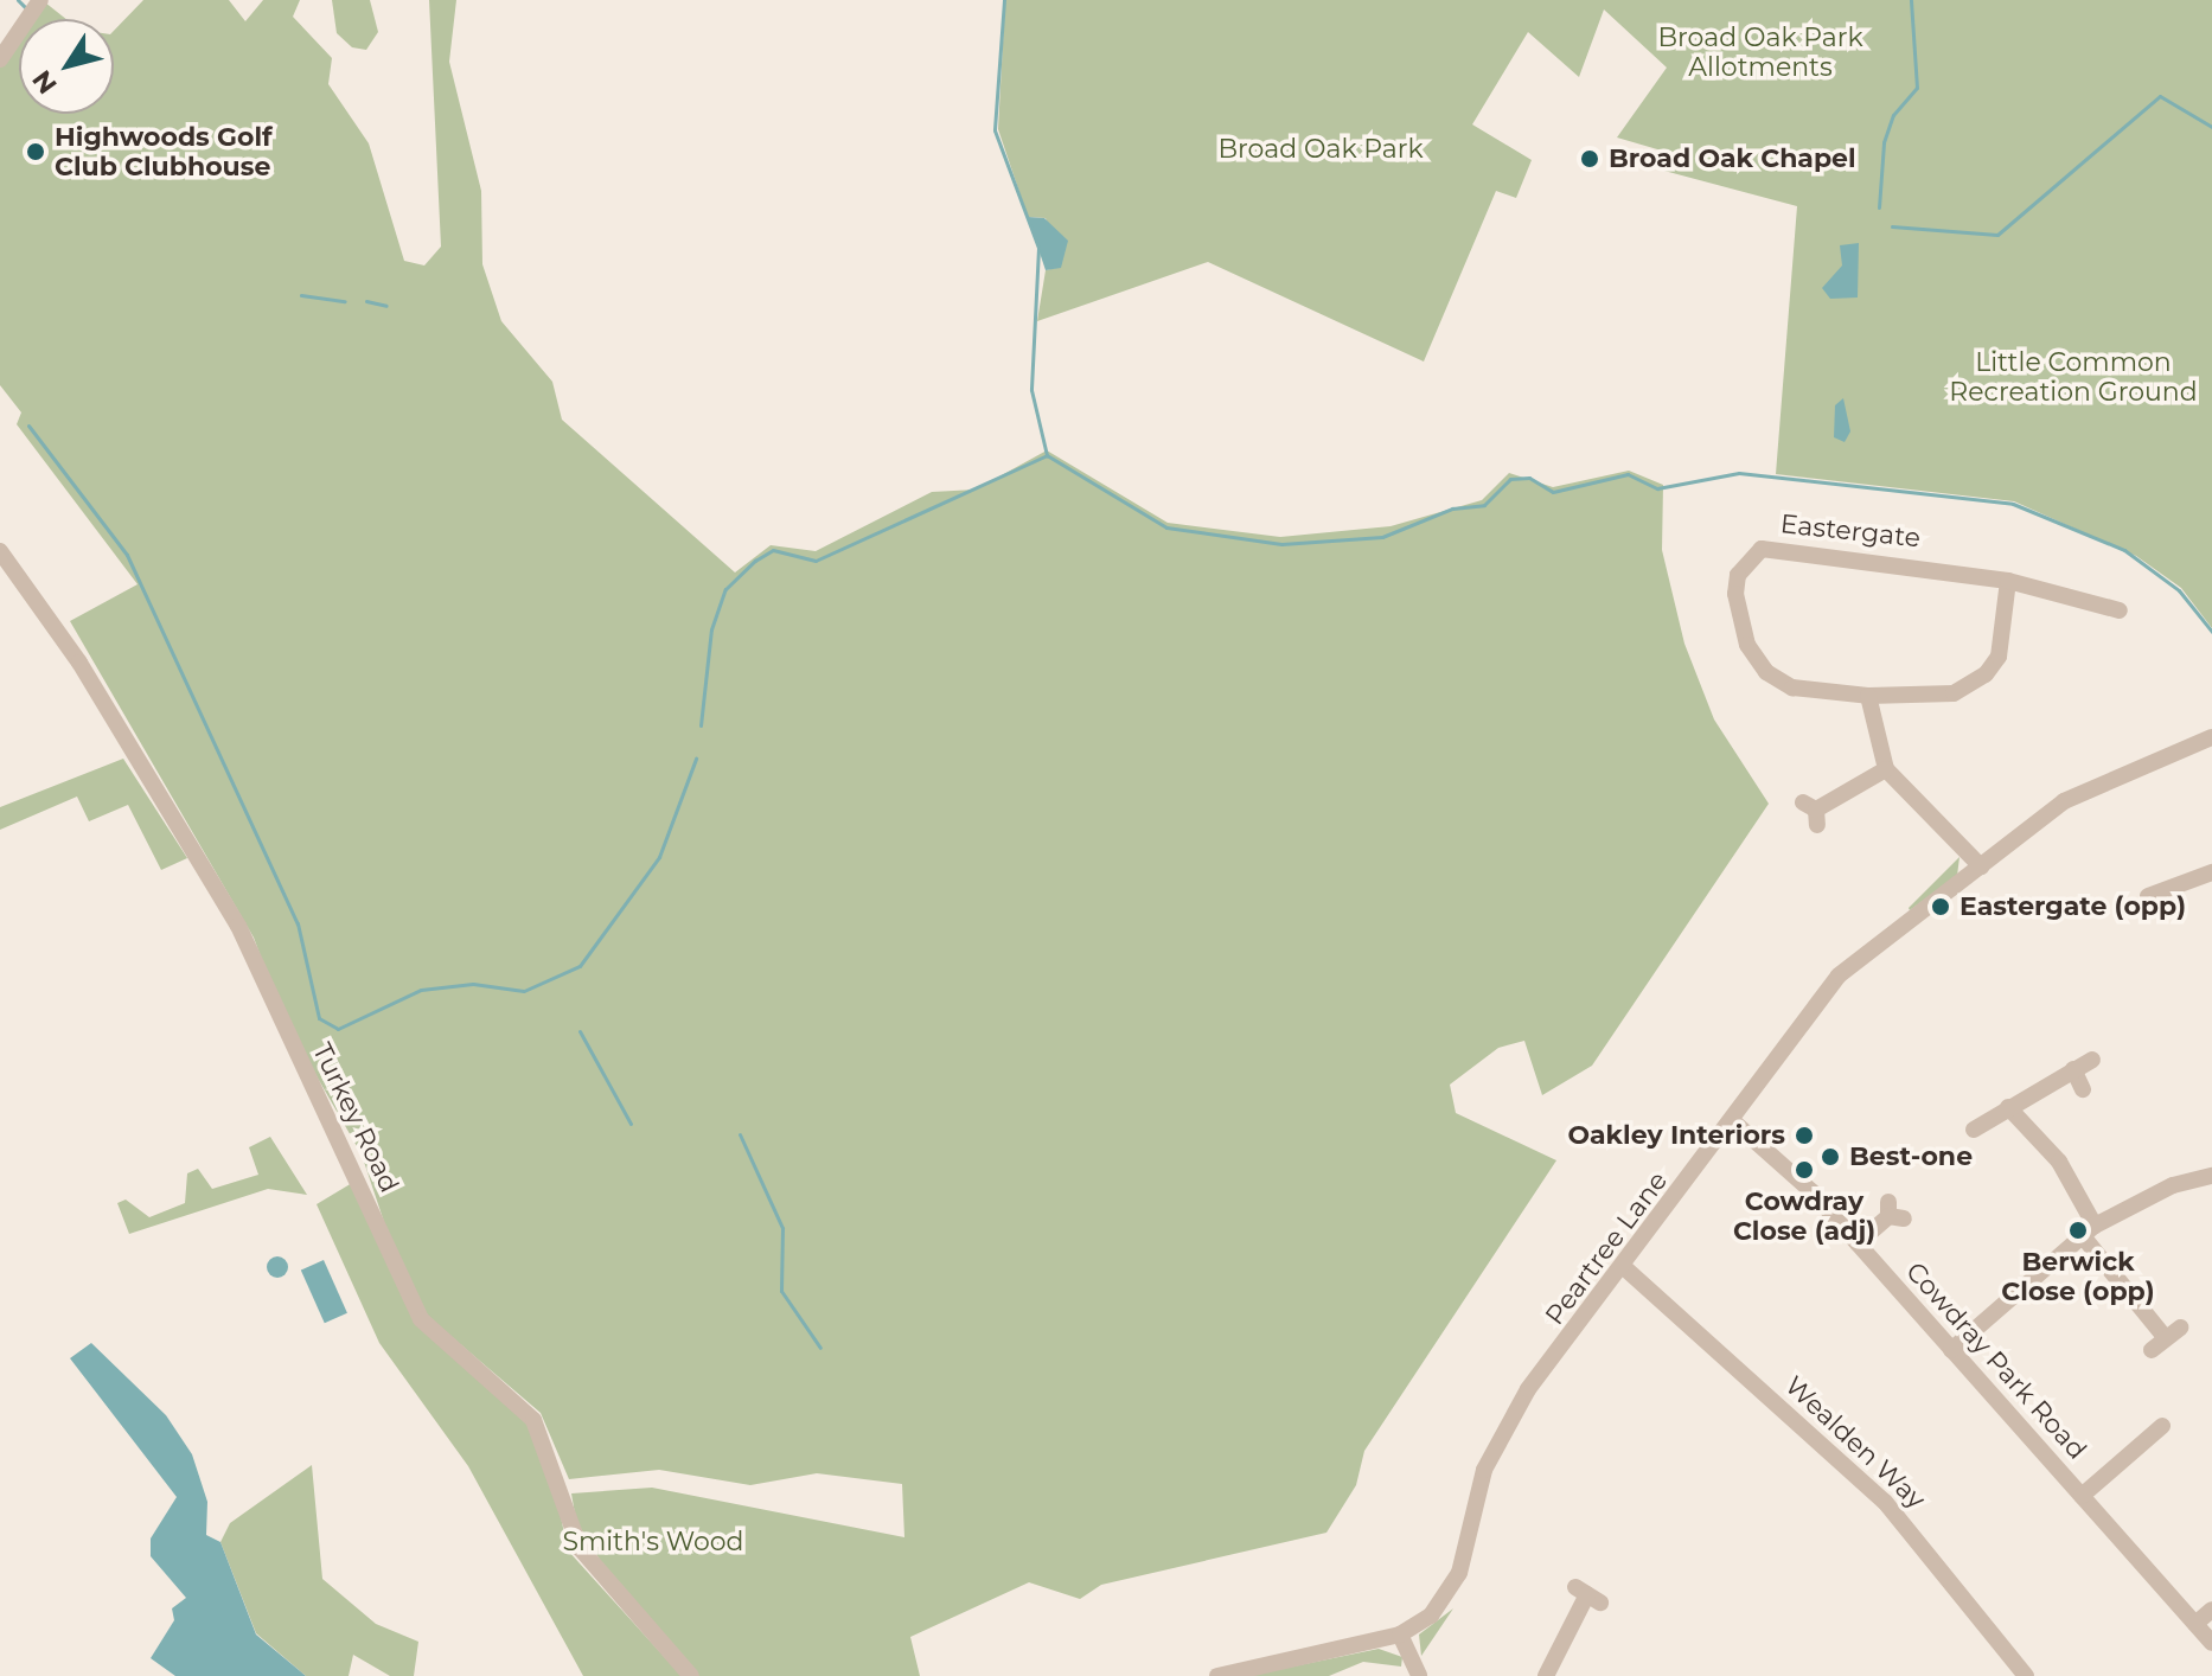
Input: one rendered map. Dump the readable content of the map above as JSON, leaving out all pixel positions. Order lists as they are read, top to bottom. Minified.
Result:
{"streets":{"street":["Eastergate","Turkey Road","Peartree Lane","Cowdray Park Road","Wealden Way"]},"crossings":[["Peartree Lane","Cowdray Park Road"],["Peartree Lane","Wealden Way"]],"parks":["Broad Oak Park Allotments","Broad Oak Park","Little Common Recreation Ground","Smith's Wood"],"places":["Highwoods Golf Club Clubhouse","Broad Oak Chapel","Eastergate (opp)","Oakley Interiors","Best-one","Cowdray Close (adj)","Berwick Close (opp)"],"north":"bottom left"}
